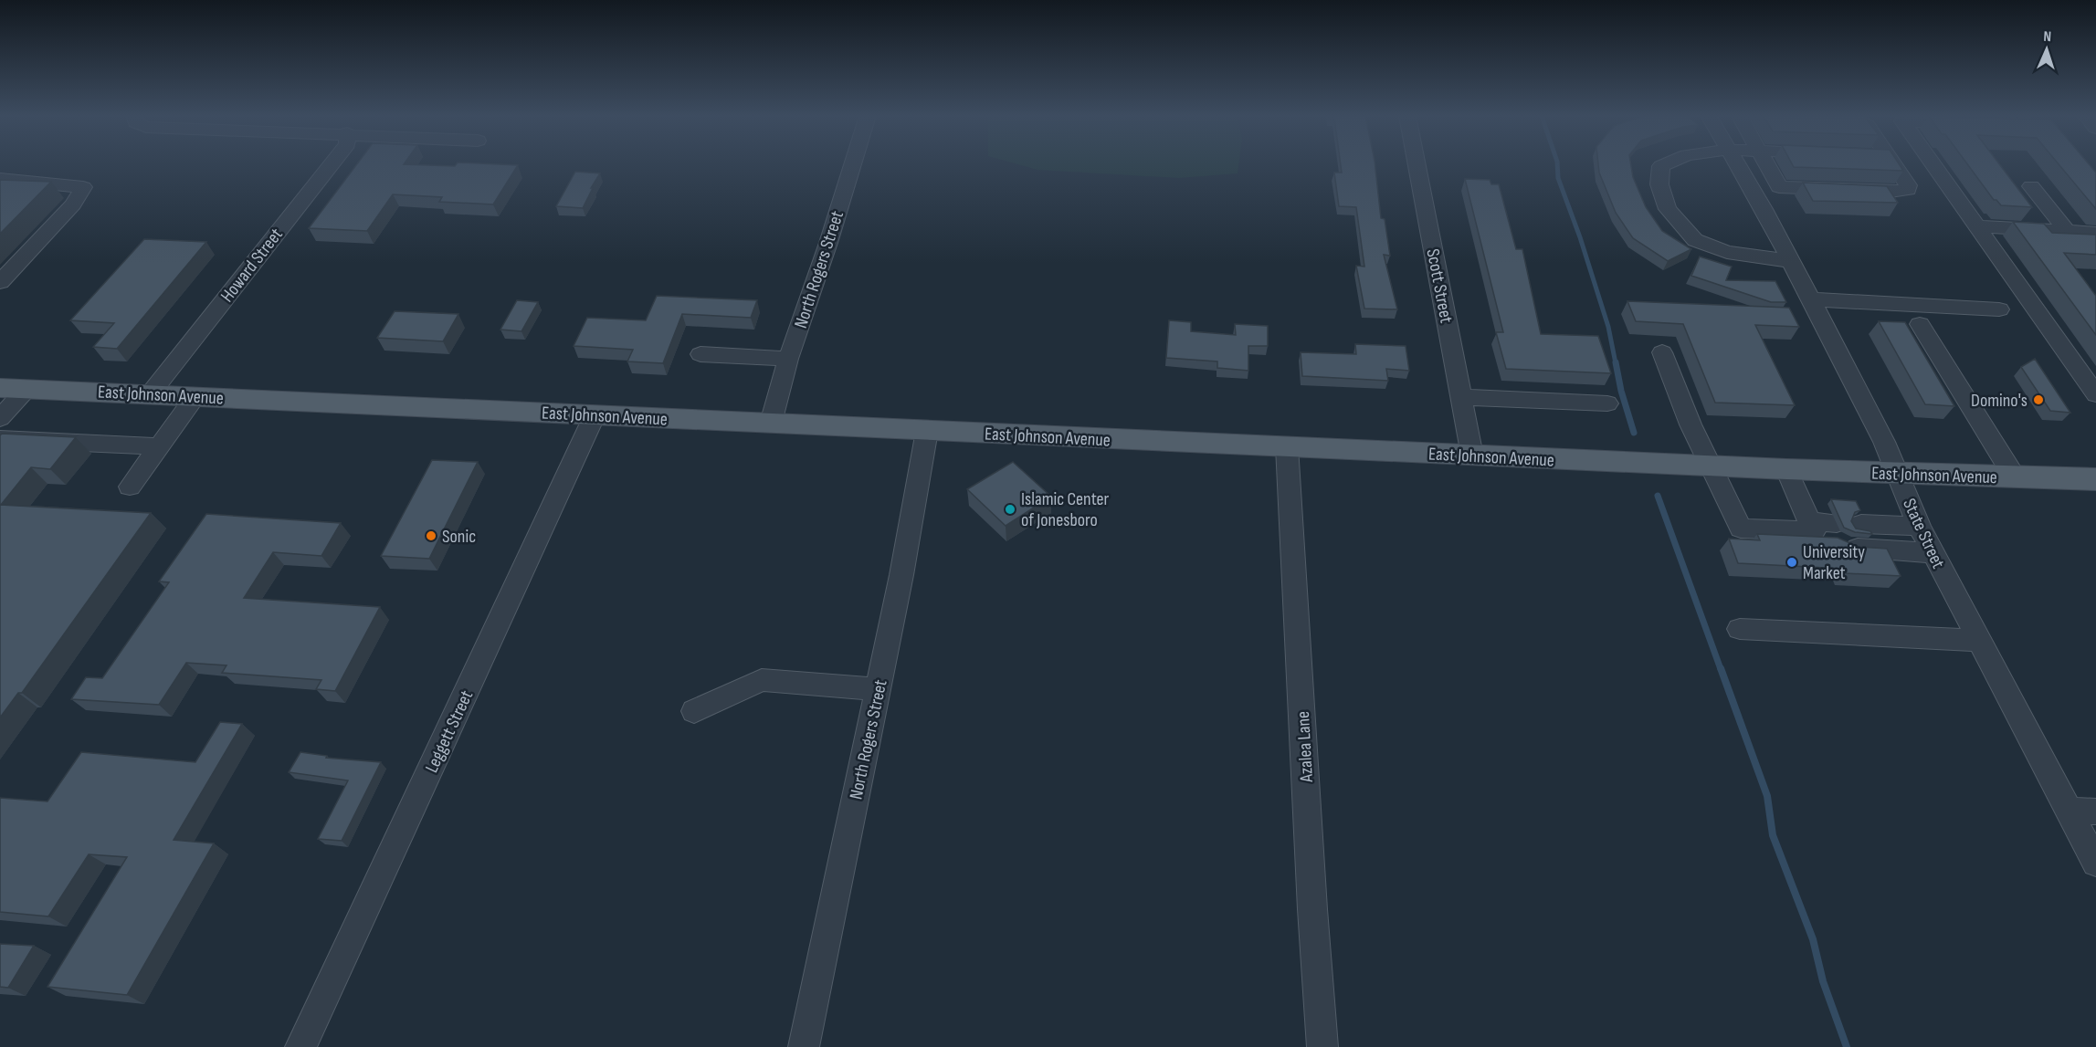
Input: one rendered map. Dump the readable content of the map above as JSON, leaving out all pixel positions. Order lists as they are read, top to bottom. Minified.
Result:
{"streets":{"main road":["East Johnson Avenue"],"street":["Howard Street","North Rogers Street","Scott Street","State Street","Leggett Street","Azalea Lane"]},"crossings":[["Howard Street","East Johnson Avenue"],["North Rogers Street","East Johnson Avenue"],["Scott Street","East Johnson Avenue"],["East Johnson Avenue","State Street"],["East Johnson Avenue","Leggett Street"],["East Johnson Avenue","Azalea Lane"]],"places":["Domino's","Islamic Center of Jonesboro","Sonic","University Market"],"north":"top"}
